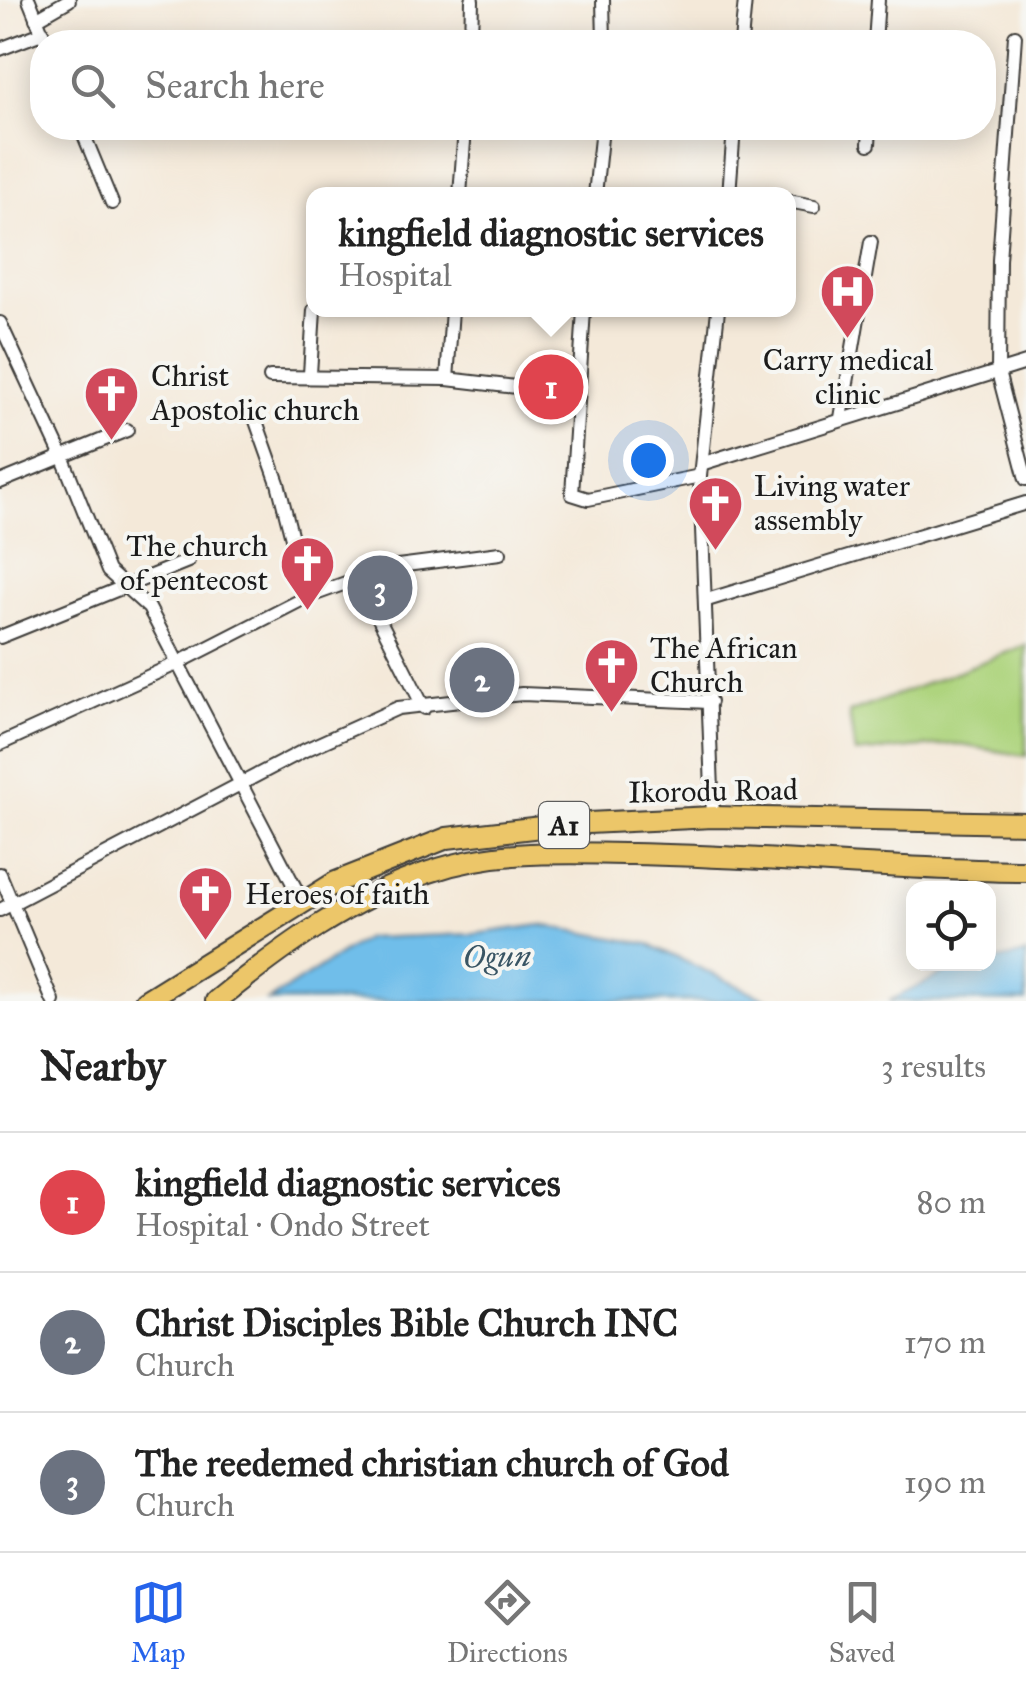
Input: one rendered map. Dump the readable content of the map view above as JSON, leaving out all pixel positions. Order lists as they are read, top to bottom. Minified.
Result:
{"streets":{"highway":["Ikorodu Road","A1"]},"water":["Ogun"],"places":{"hospital":["Carry medical clinic"],"church":["Christ Apostolic church","Living water assembly","The church of pentecost","The African Church","Heroes of faith"]},"page":{"search":"Search here","popup":["kingfield diagnostic services","Hospital"],"pins":["1","3","2"],"heading":["Nearby","3 results"],"list":[{"mark":"1","name":"kingfield diagnostic services","note":"Hospital · Ondo Street","value":"80 m"},{"mark":"2","name":"Christ Disciples Bible Church INC","note":"Church","value":"170 m"},{"mark":"3","name":"The reedemed christian church of God","note":"Church","value":"190 m"}],"nav":["Map","Directions","Saved"]}}
